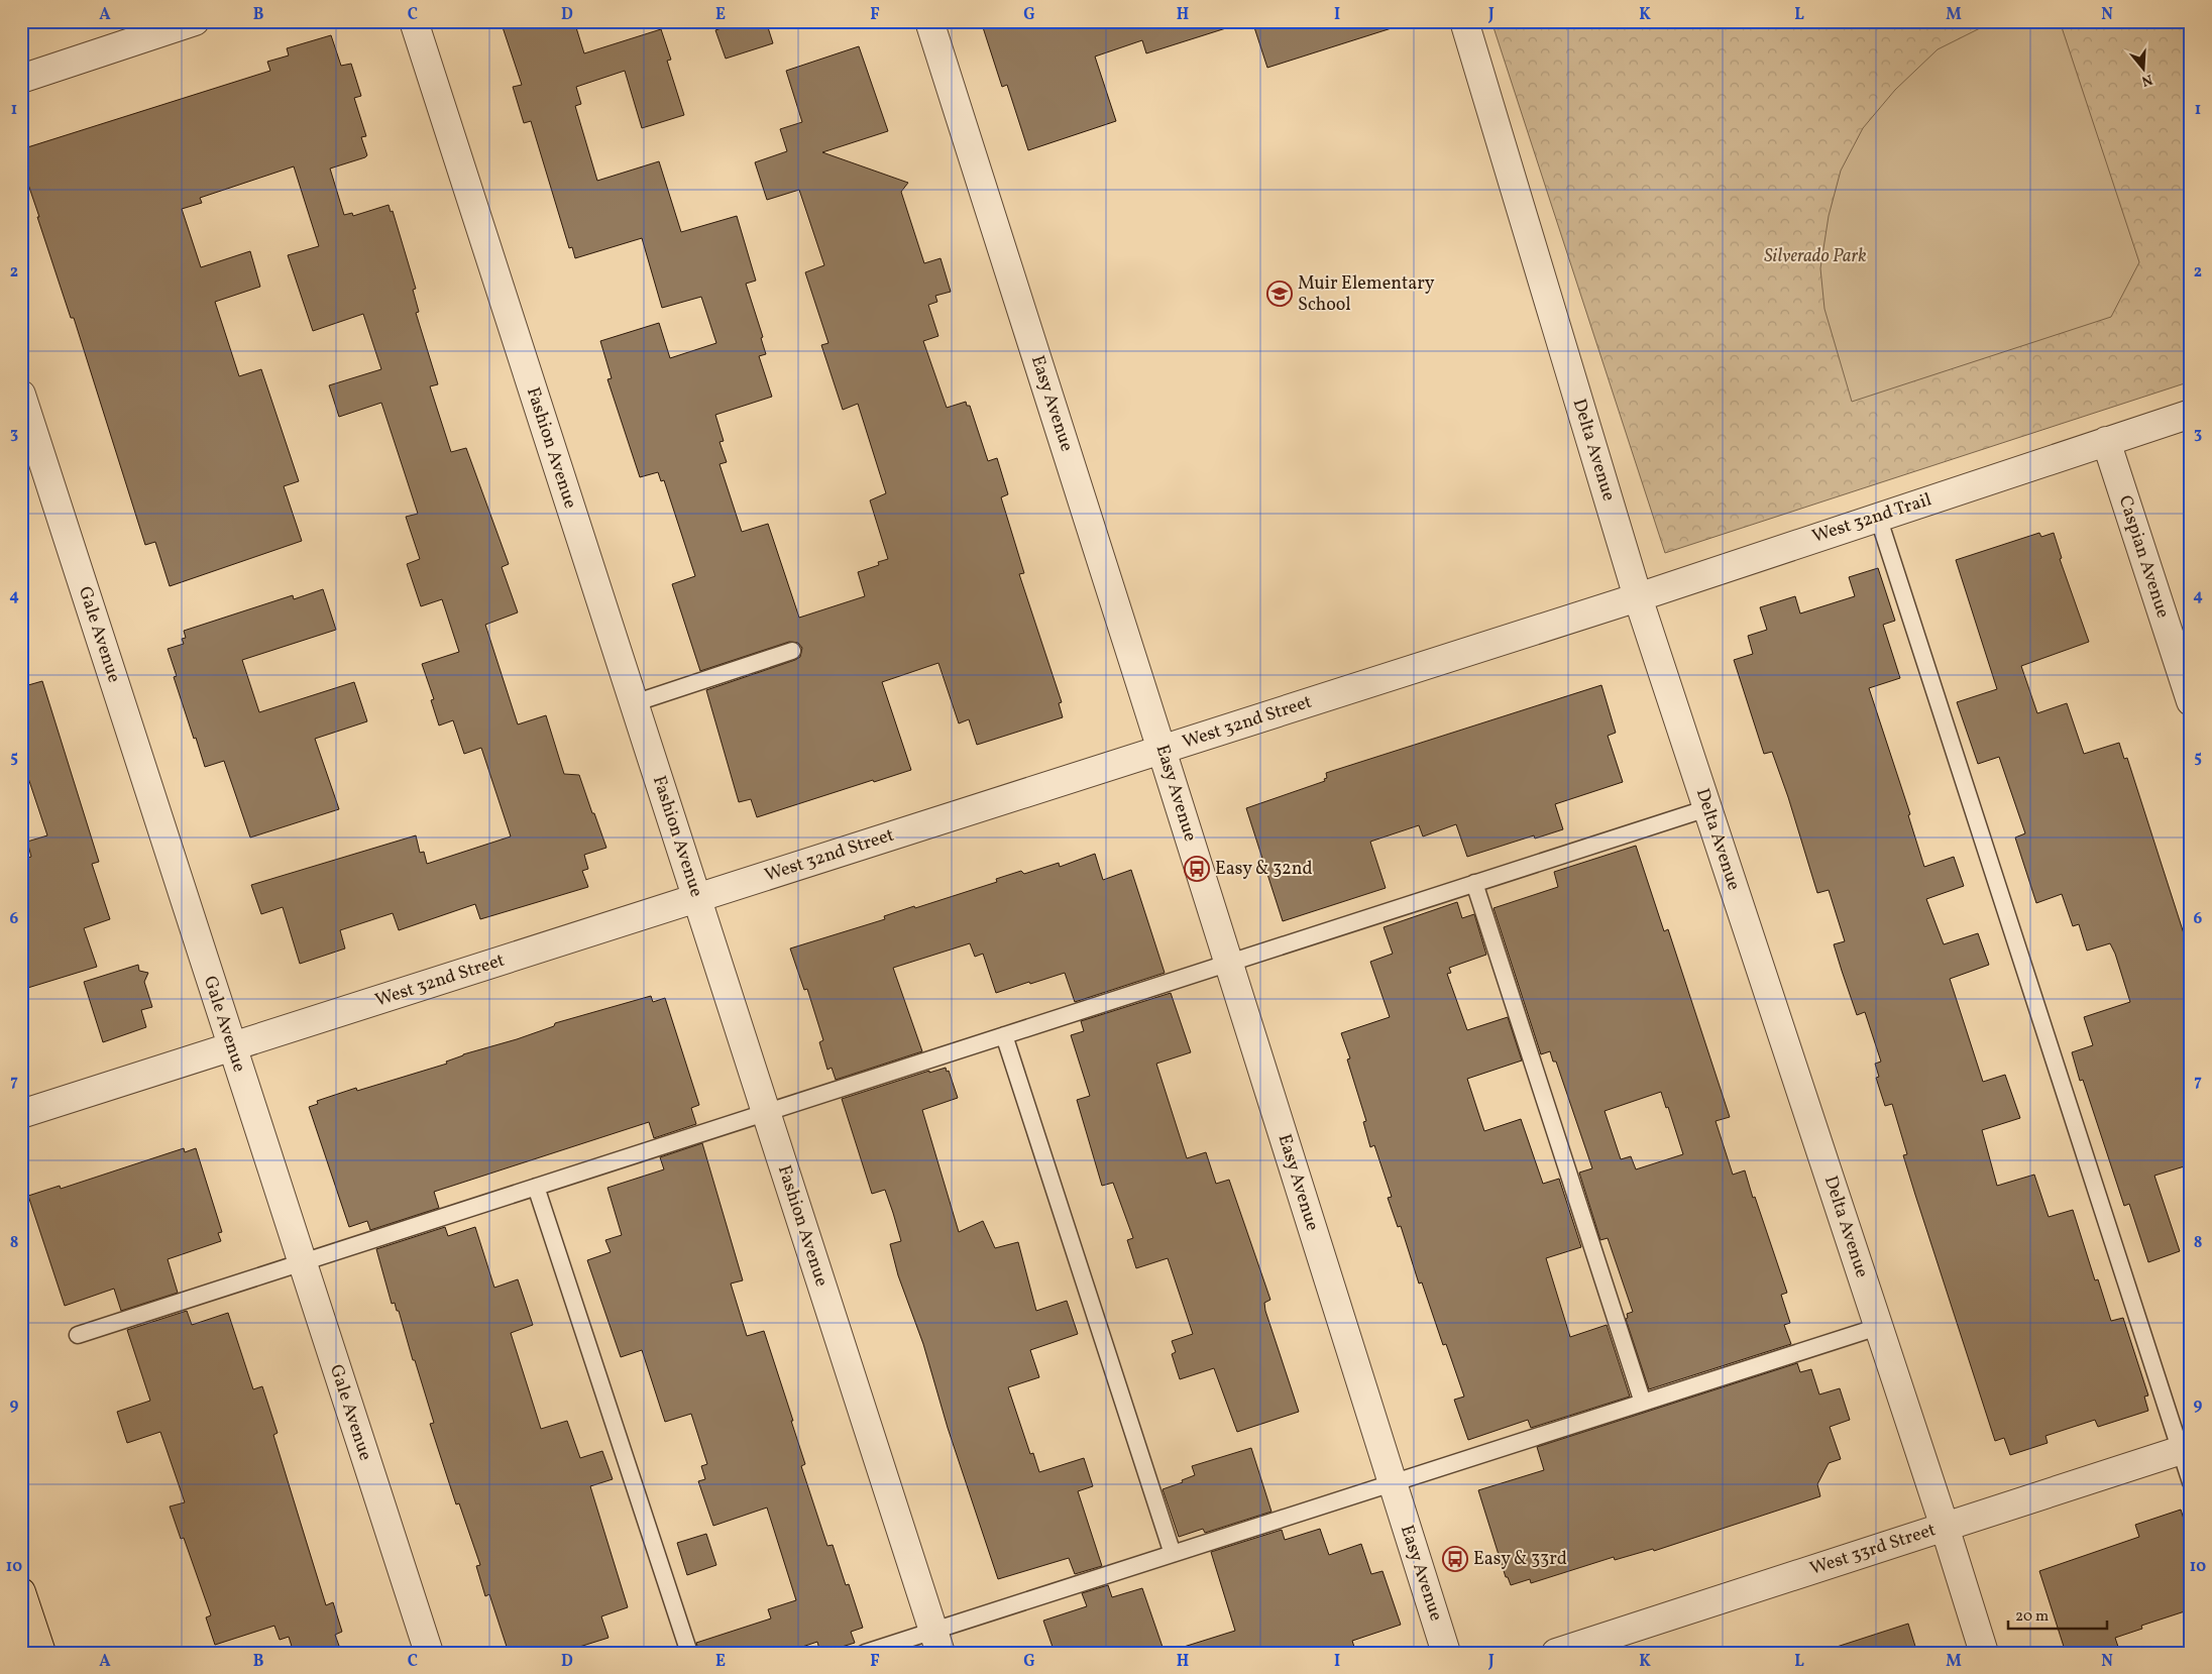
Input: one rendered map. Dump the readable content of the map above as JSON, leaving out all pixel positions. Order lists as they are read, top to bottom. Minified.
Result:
{"streets":{"street":["Easy Avenue","Fashion Avenue","Delta Avenue","West 32nd Trail","Caspian Avenue","Gale Avenue","West 32nd Street","West 33rd Street"]},"crossings":[["Easy Avenue","West 32nd Street"],["Fashion Avenue","West 32nd Street"],["Delta Avenue","West 32nd Trail"],["Delta Avenue","West 32nd Street"],["Delta Avenue","West 33rd Street"],["West 32nd Trail","Caspian Avenue"],["West 32nd Trail","West 32nd Street"],["Gale Avenue","West 32nd Street"]],"parks":["Silverado Park"],"places":{"school or university":["Muir Elementary School"],"bus stop":["Easy & 32nd","Easy & 33rd"]},"scale_bar":"20 m","north":"bottom","grid":{"columns":["A","B","C","D","E","F","G","H","I","J","K","L","M","N"],"rows":["1","2","3","4","5","6","7","8","9","10"]}}
